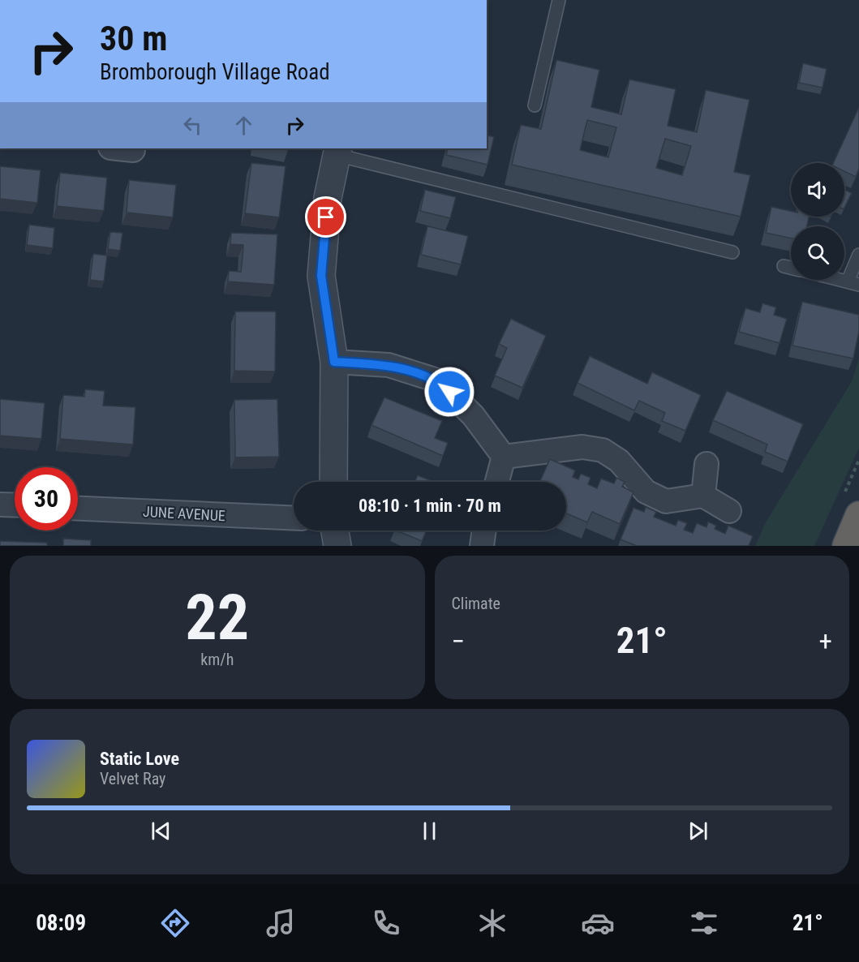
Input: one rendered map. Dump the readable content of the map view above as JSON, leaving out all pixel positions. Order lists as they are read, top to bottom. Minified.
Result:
{"streets":{"street":["JUNE AVENUE"]},"page":{"turn":["30 m","Bromborough Village Road"],"limit":"30","trip":"08:10 · 1 min · 70 m","tile":[["22","km/h"],"Climate"],"heat":["−","21°","+"],"song":["Static Love","Velvet Ray"],"tabs":["08:09","21°"]}}
